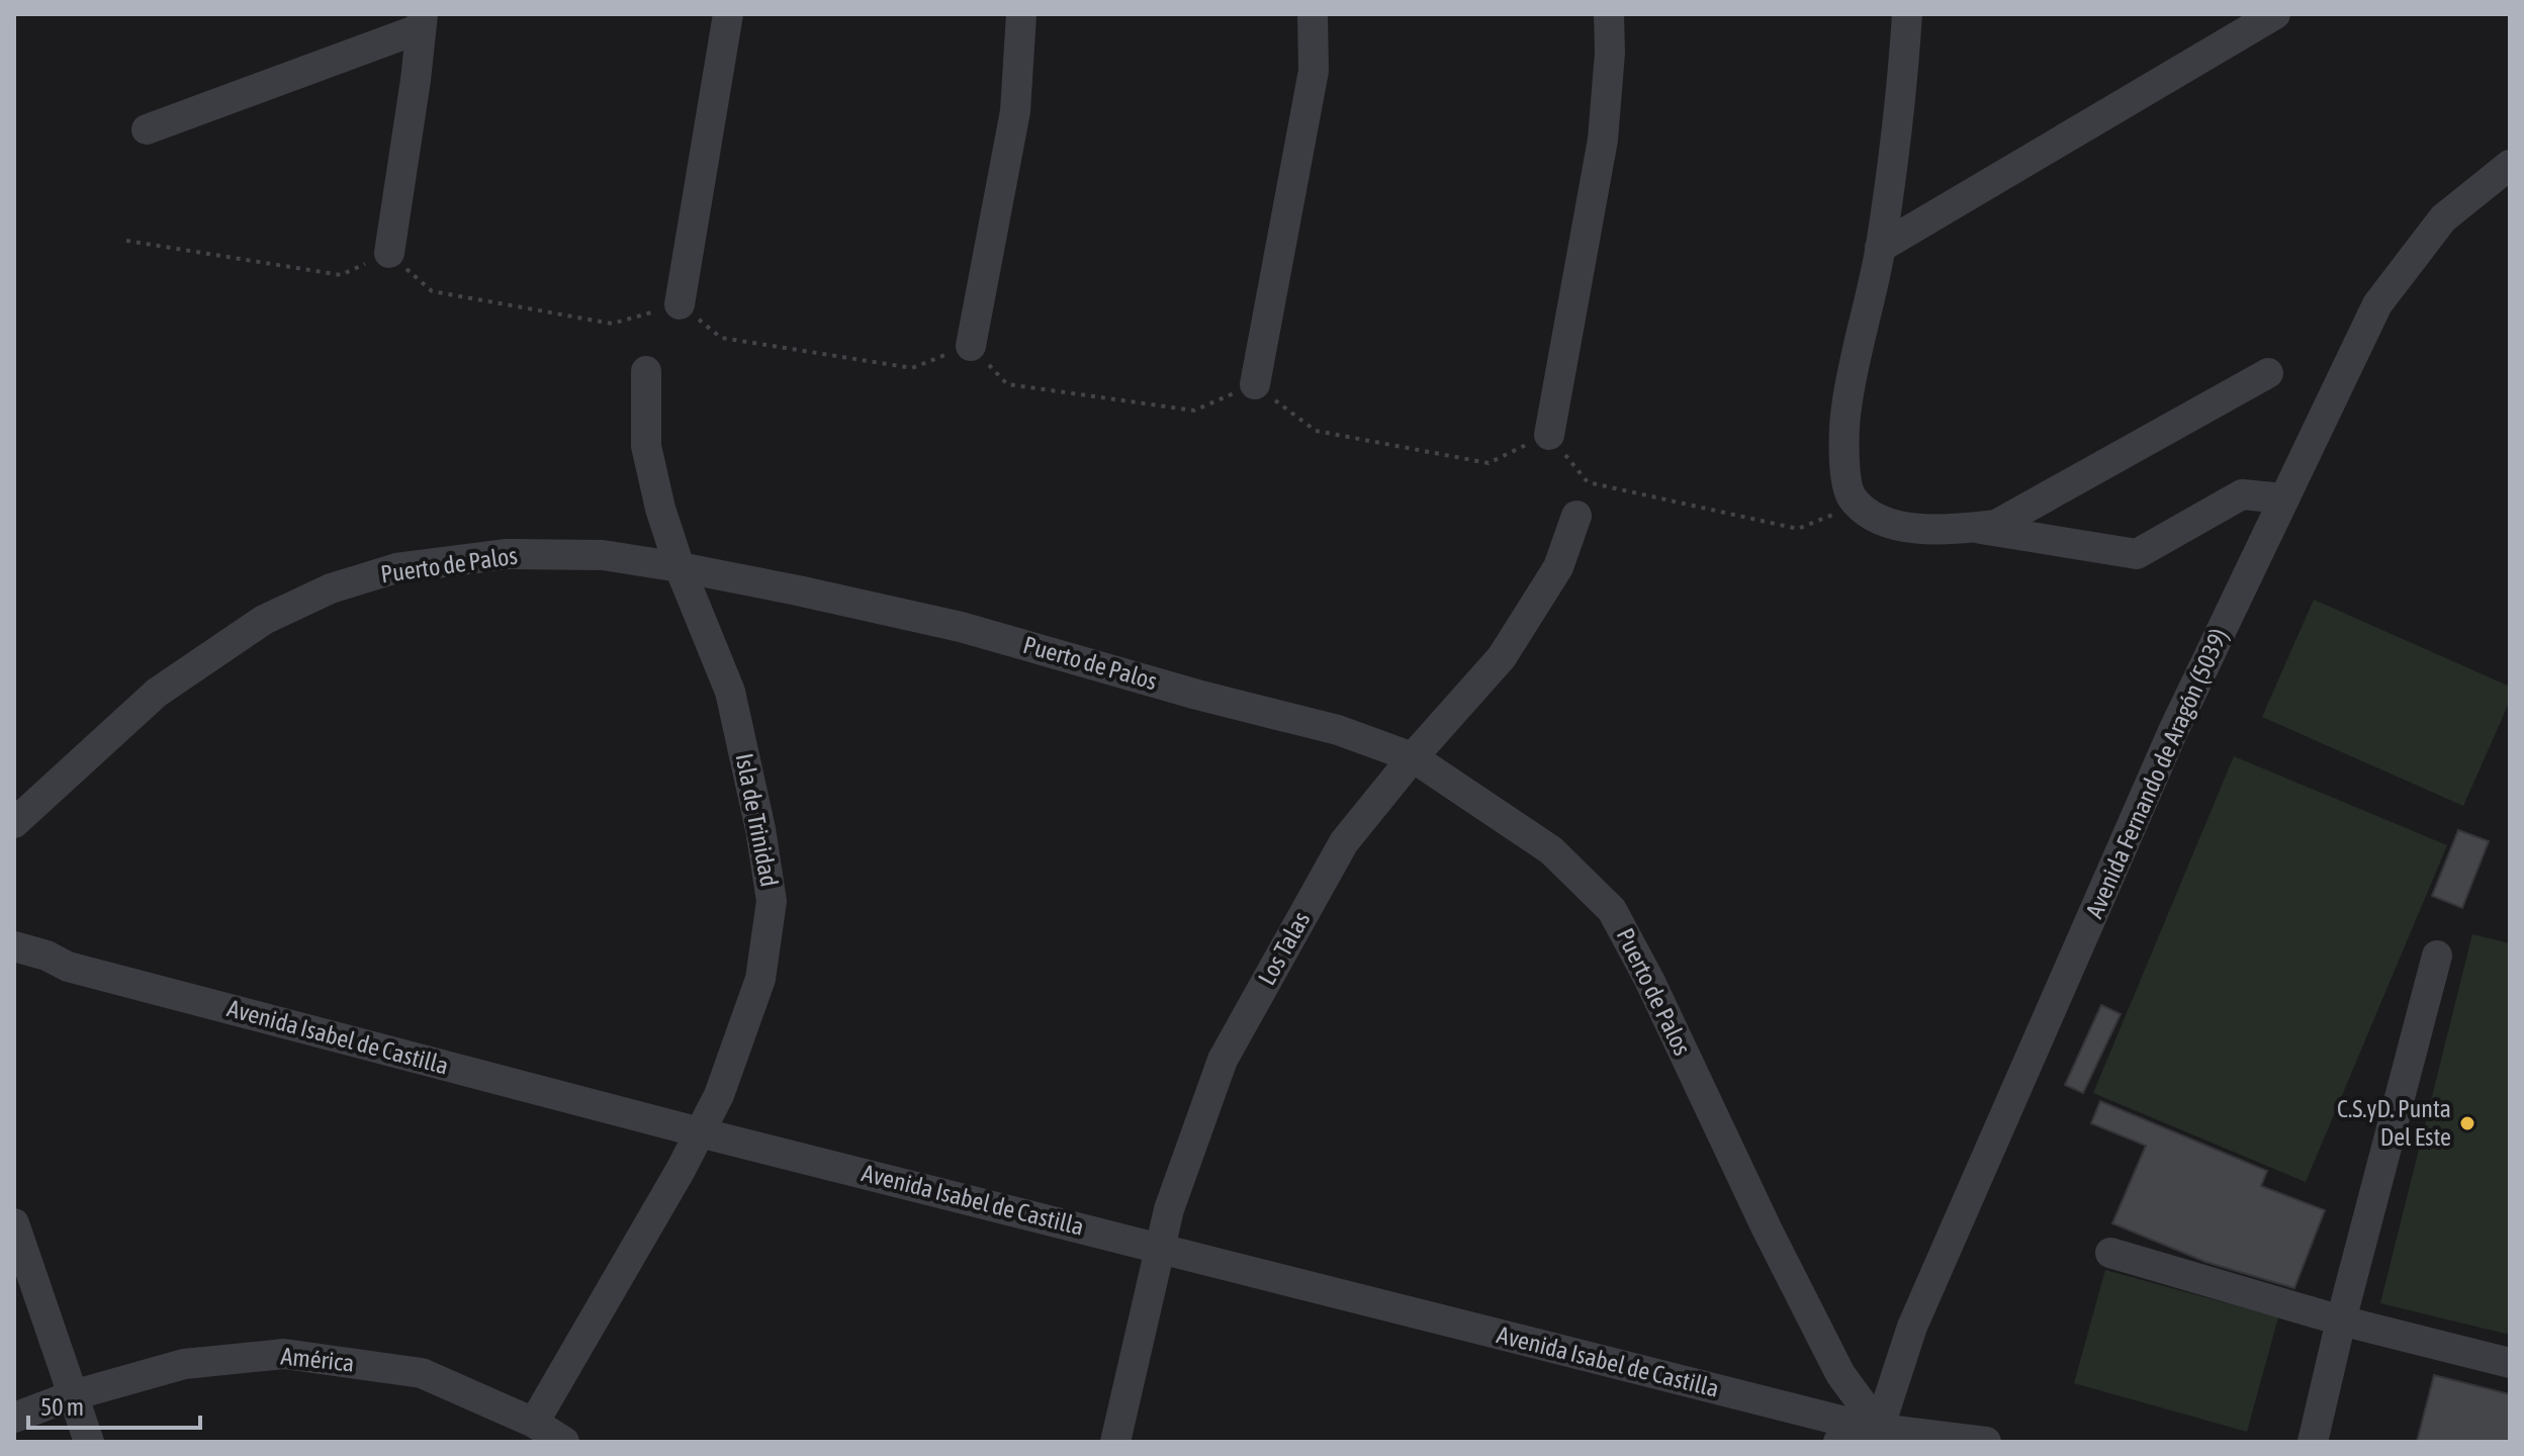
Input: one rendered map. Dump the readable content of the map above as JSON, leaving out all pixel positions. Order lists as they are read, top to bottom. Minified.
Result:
{"streets":{"street":["Puerto de Palos","Avenida Fernando de Aragón (5039)","Isla de Trinidad","Los Talas","Avenida Isabel de Castilla","América"]},"crossings":[["Puerto de Palos","Avenida Fernando de Aragón (5039)"],["Puerto de Palos","Isla de Trinidad"],["Puerto de Palos","Los Talas"],["Puerto de Palos","Avenida Isabel de Castilla"],["Avenida Fernando de Aragón (5039)","Avenida Isabel de Castilla"],["Isla de Trinidad","Avenida Isabel de Castilla"],["Isla de Trinidad","América"],["Los Talas","Avenida Isabel de Castilla"]],"places":["C.S.yD. Punta Del Este"],"scale_bar":"50 m"}
